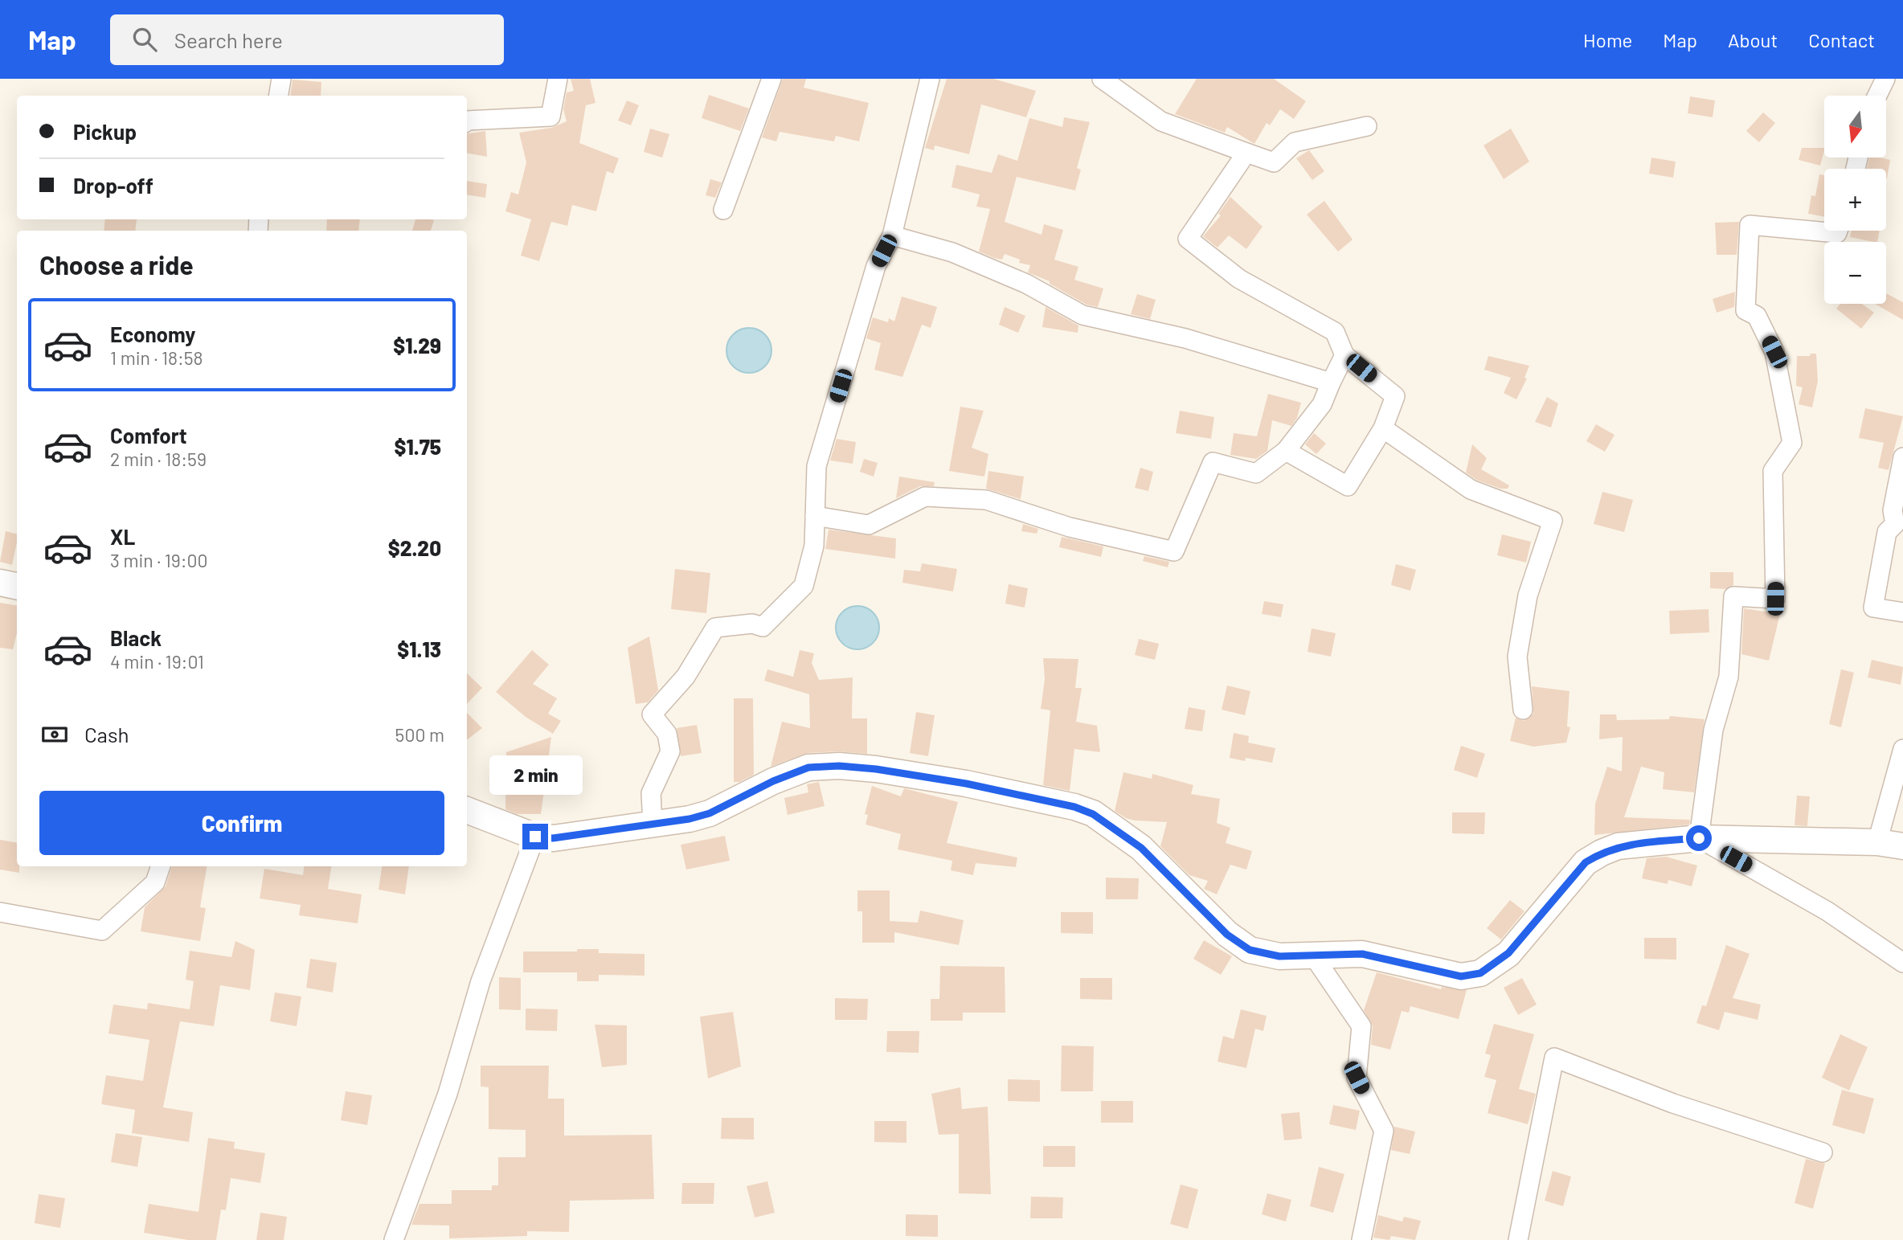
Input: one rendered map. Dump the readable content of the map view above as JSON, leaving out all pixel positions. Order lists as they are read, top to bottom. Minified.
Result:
{"north":"bottom","page":{"header":"Map","search":"Search here","nav":["Home","Map","About","Contact"],"map_buttons":["+","−"],"banner":["Pickup","Drop-off"],"heading":"Choose a ride","list":[{"name":"Economy","note":"1 min · 18:58","value":"$1.29"},{"name":"Comfort","note":"2 min · 18:59","value":"$1.75"},{"name":"XL","note":"3 min · 19:00","value":"$2.20"},{"name":"Black","note":"4 min · 19:01","value":"$1.13"}],"pay":["Cash","500 m"],"bubble":"2 min","buttons":"Confirm"}}
